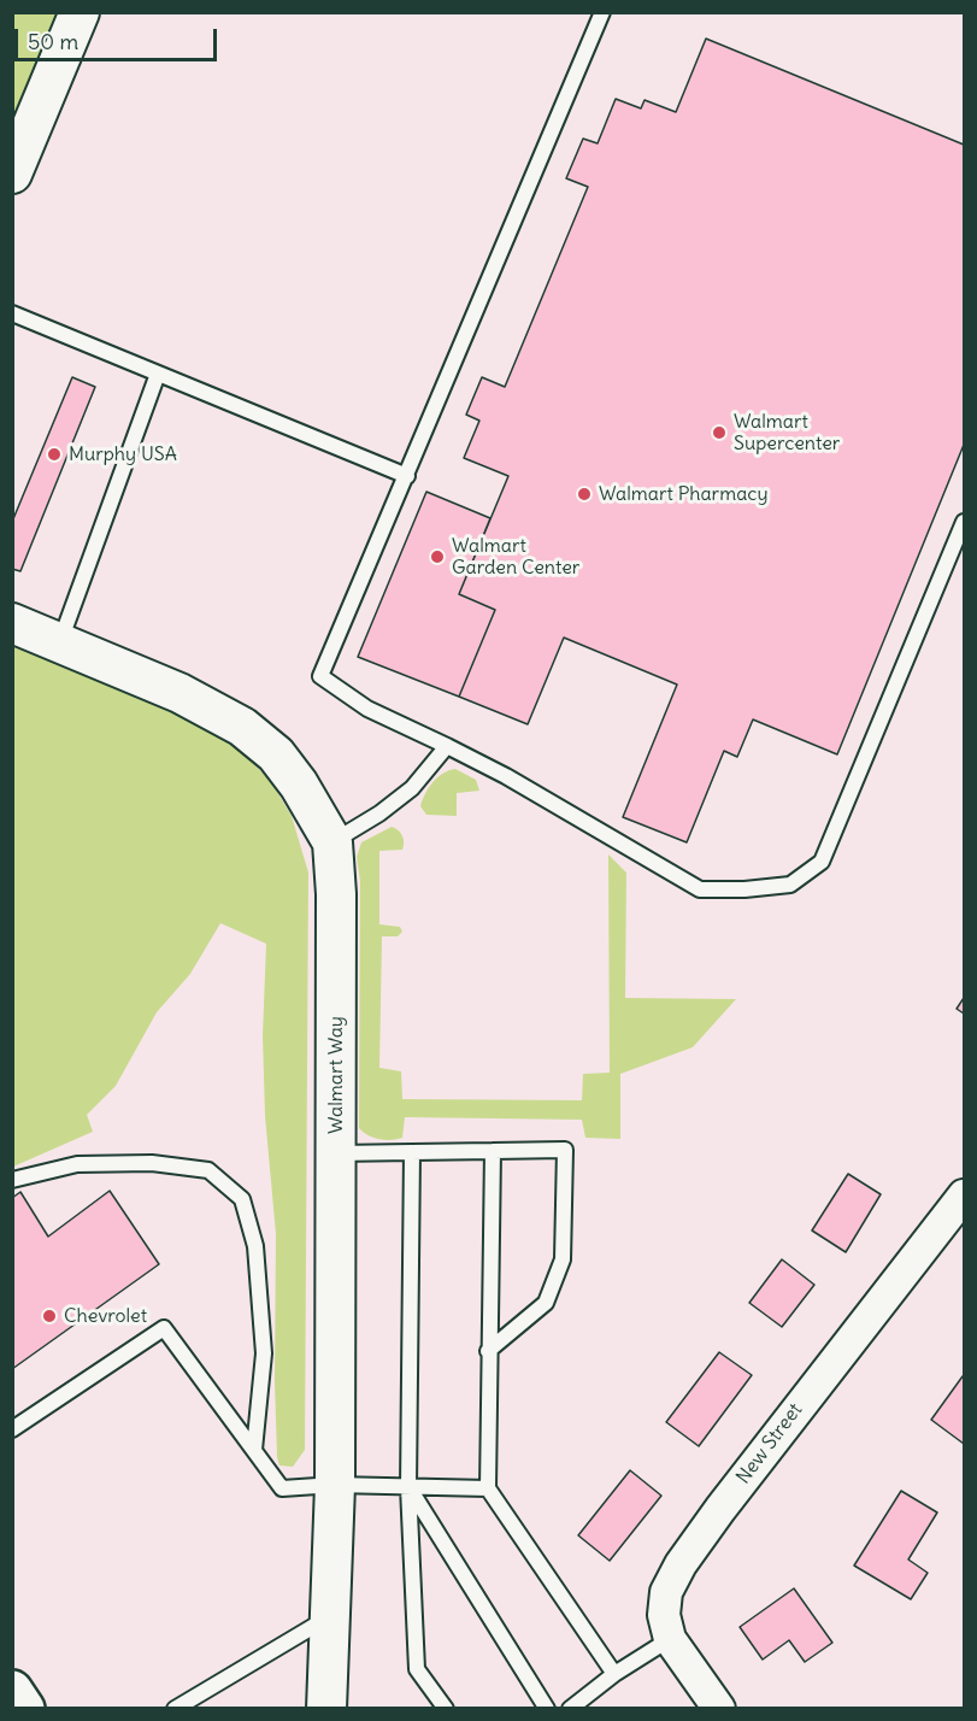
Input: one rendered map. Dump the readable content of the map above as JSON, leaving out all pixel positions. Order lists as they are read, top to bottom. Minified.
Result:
{"streets":{"street":["Walmart Way","New Street"]},"places":["Walmart Supercenter","Murphy USA","Walmart Pharmacy","Walmart Garden Center","Chevrolet"],"scale_bar":"50 m"}
